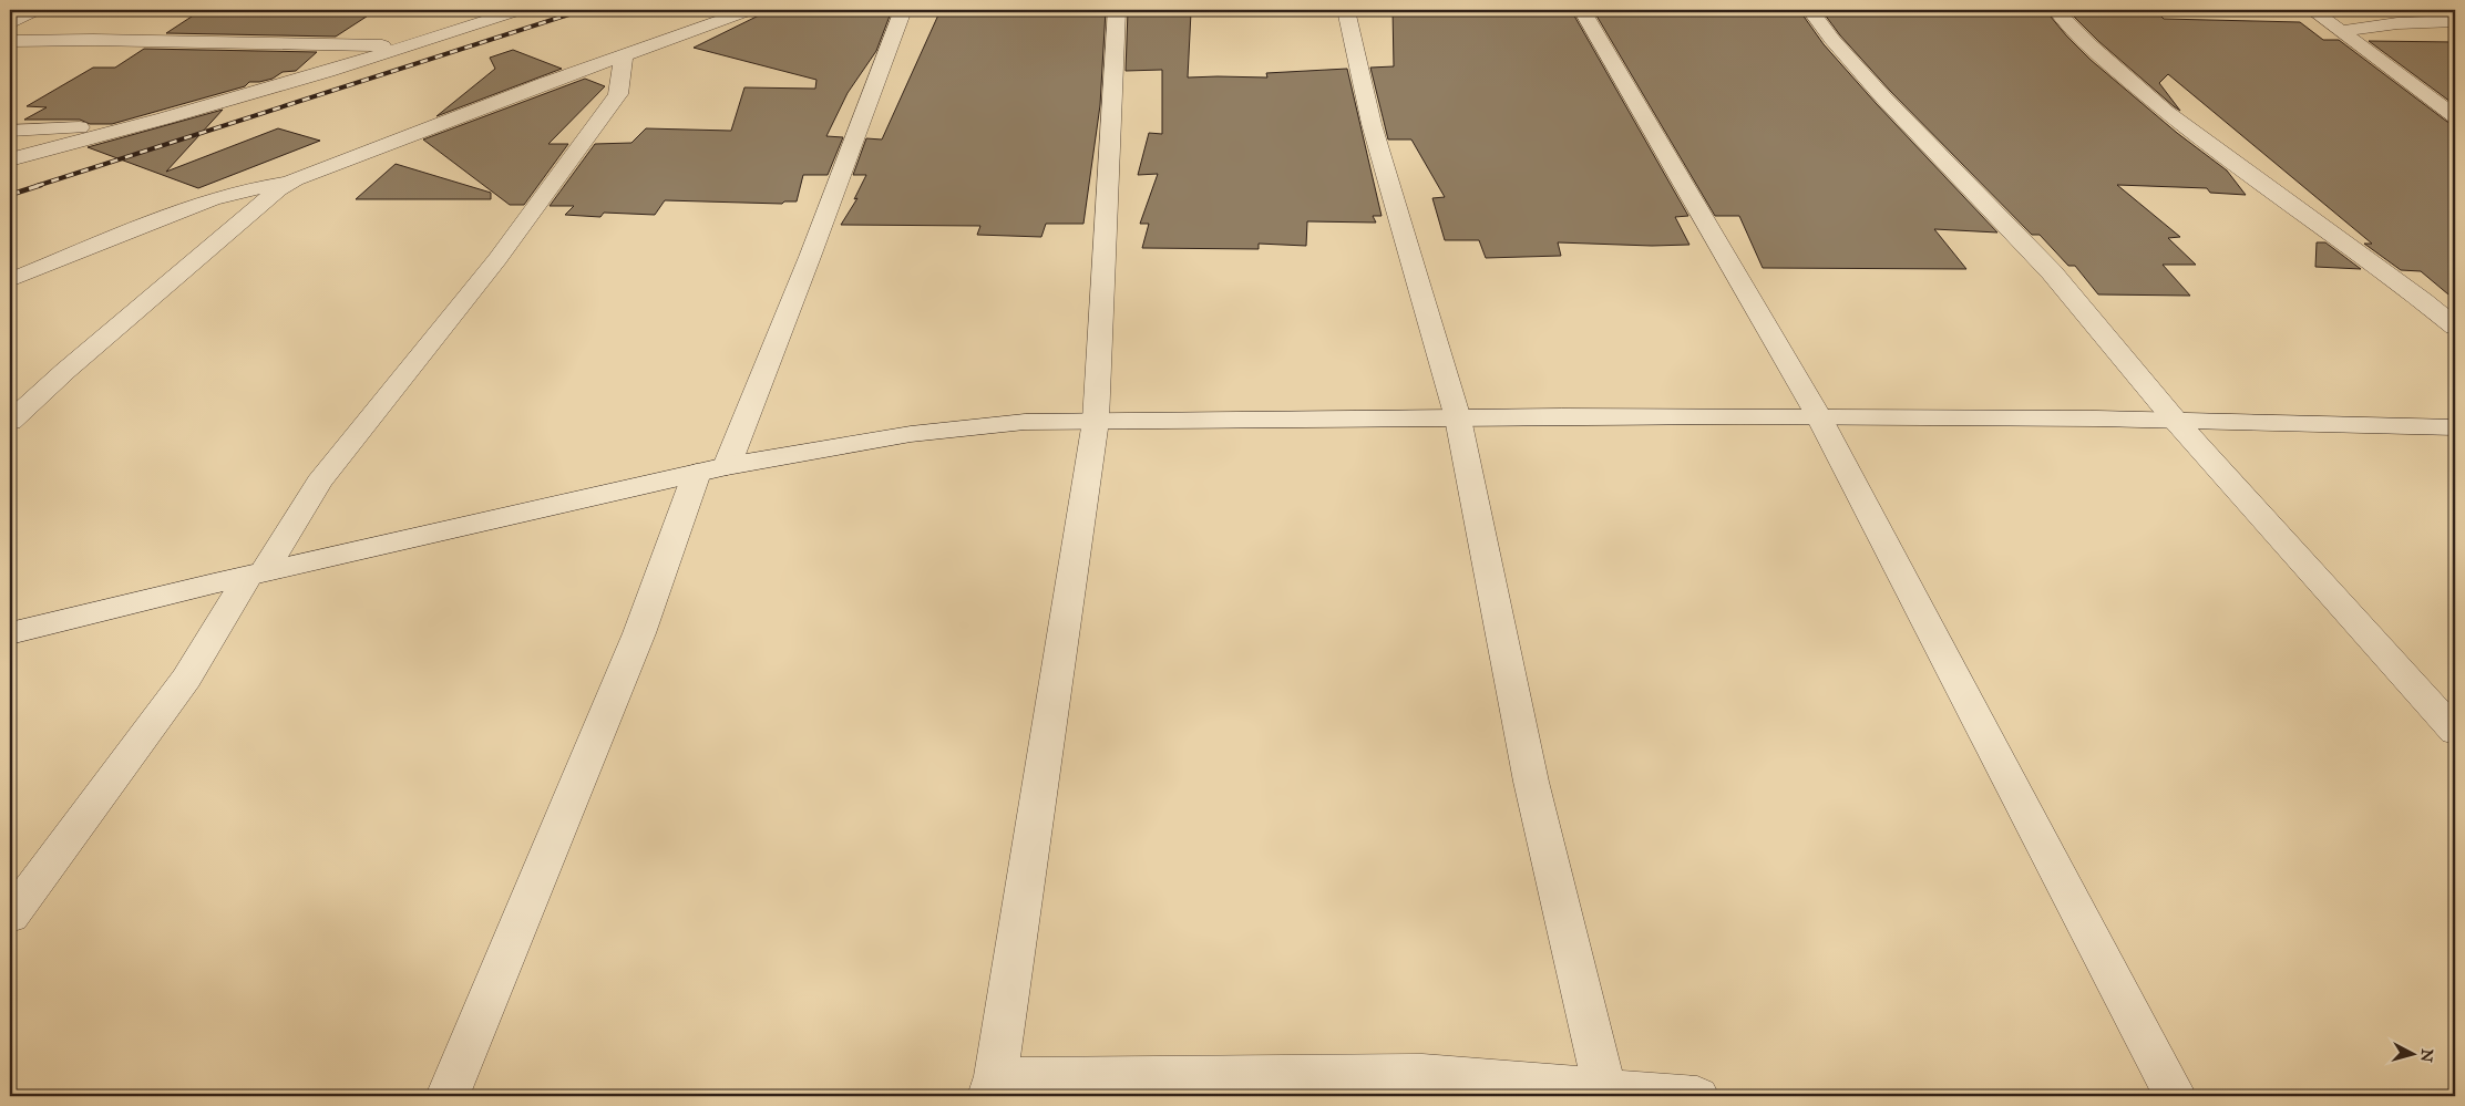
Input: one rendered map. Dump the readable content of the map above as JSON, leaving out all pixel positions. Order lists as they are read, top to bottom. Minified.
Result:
{"north":"right"}
